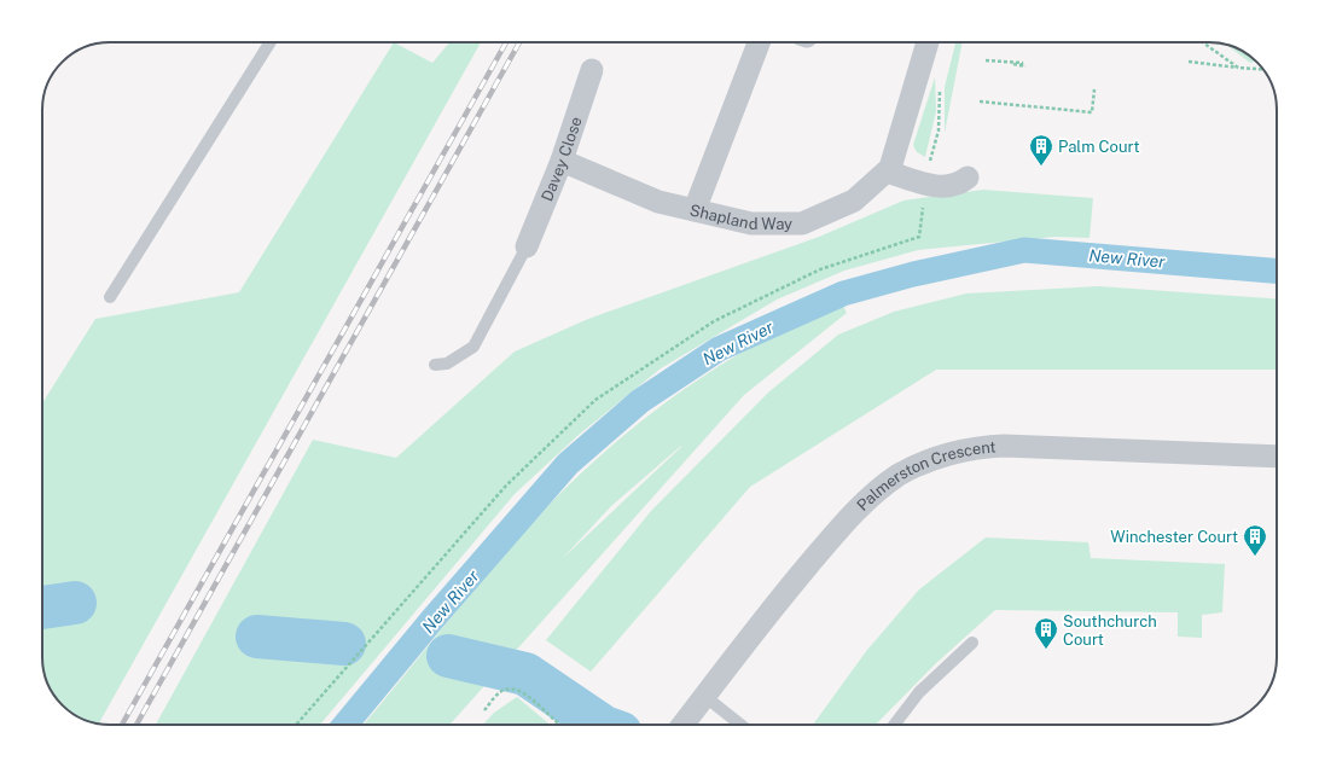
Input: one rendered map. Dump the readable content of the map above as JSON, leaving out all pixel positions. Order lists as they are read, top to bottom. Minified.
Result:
{"streets":{"street":["Davey Close","Shapland Way","Palmerston Crescent"]},"crossings":[["Davey Close","Shapland Way"]],"water":["New River"],"places":{"building":["Palm Court","Winchester Court","Southchurch Court"]}}
